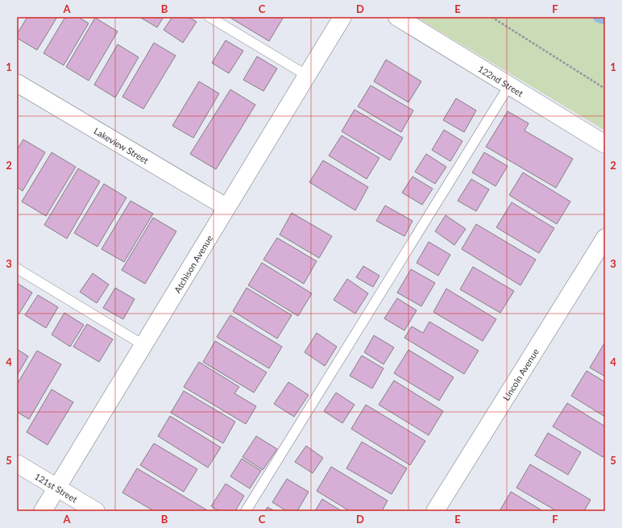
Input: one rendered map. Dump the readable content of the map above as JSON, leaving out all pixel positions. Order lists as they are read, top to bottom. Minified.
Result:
{"streets":{"street":["122nd Street","Lakeview Street","Atchison Avenue","Lincoln Avenue","121st Street"]},"crossings":[["Lakeview Street","Atchison Avenue"],["Atchison Avenue","121st Street"]],"grid":{"columns":["A","B","C","D","E","F"],"rows":["1","2","3","4","5"]}}
